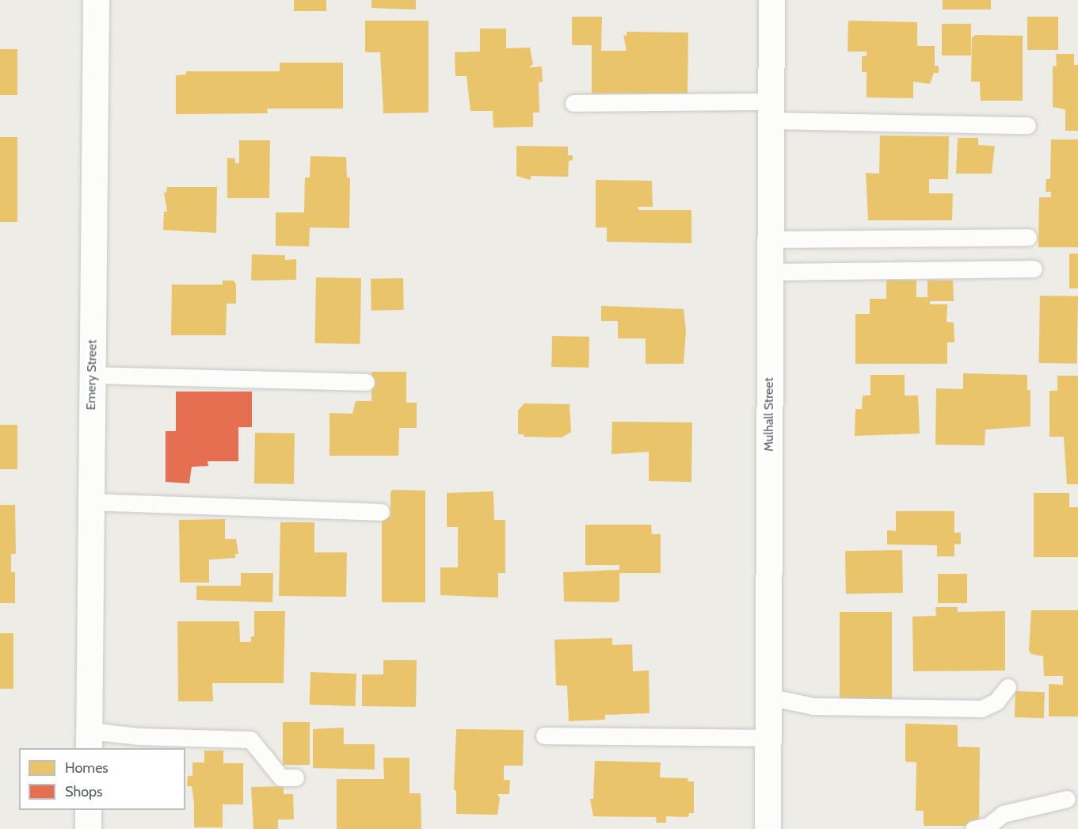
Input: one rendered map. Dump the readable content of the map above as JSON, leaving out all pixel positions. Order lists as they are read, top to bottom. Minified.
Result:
{"streets":{"street":["Emery Street","Mulhall Street"]},"legend":["Homes","Shops"]}
